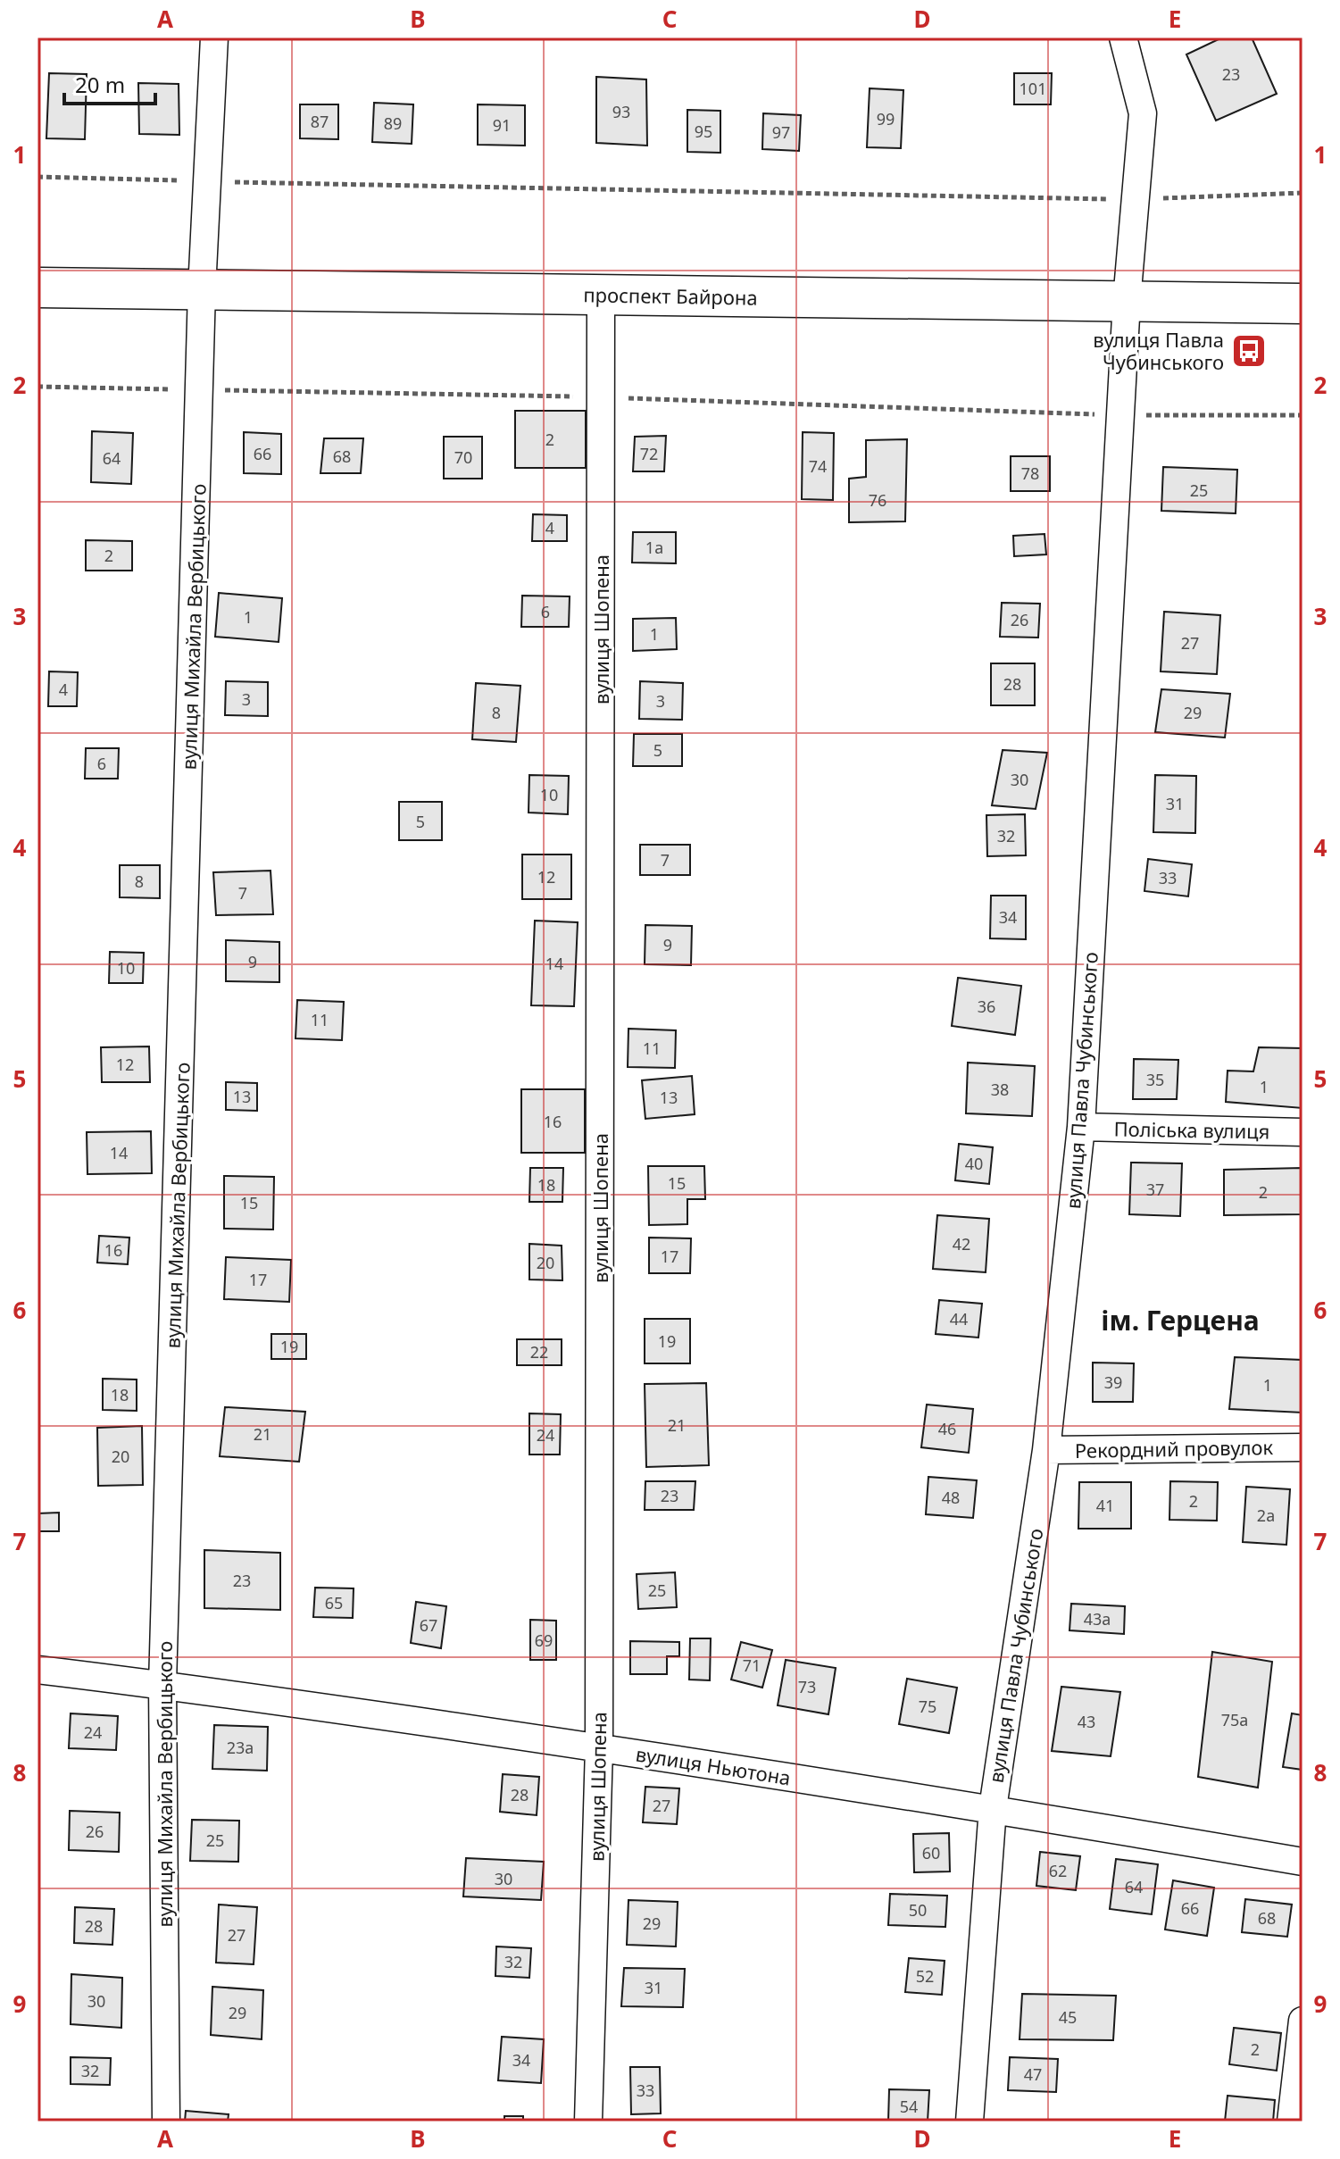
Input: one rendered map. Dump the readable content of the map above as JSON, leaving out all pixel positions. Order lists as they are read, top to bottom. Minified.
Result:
{"streets":{"main road":["проспект Байрона"],"street":["вулиця Михайла Вербицького","вулиця Шопена","вулиця Павла Чубинського","Поліська вулиця","Рекордний провулок","вулиця Ньютона"]},"crossings":[["проспект Байрона","вулиця Михайла Вербицького"],["проспект Байрона","вулиця Шопена"],["проспект Байрона","вулиця Павла Чубинського"],["вулиця Михайла Вербицького","вулиця Ньютона"],["вулиця Шопена","вулиця Ньютона"],["вулиця Павла Чубинського","Поліська вулиця"],["вулиця Павла Чубинського","Рекордний провулок"],["вулиця Павла Чубинського","вулиця Ньютона"]],"districts":["ім. Герцена"],"places":{"bus stop":["вулиця Павла Чубинського"]},"house_numbers":["23","101","93","99","87","89","91","95","97","2","66","72","68","70","64","74","78","25","76","4","1а","2","6","1","26","1","27","28","4","3","3","8","29","5","6","30","10","31","5","32","7","12","33","8","7","34","9","9","14","10","36","11","11","12","35","1","38","13","13","16","14","40","15","18","37","2","15","42","16","17","20","17","44","19","19","22","39","1","18","21","46","21","24","20","23","48","2","41","2а","23","25","65","43а","67","69","71","73","75","75а","43","24","23а","28","27","26","25","60","62","30","64","66","50","68","29","28","27","32","52","31","30","29","45","2","34","32","47","33","54"],"scale_bar":"20 m","grid":{"columns":["A","B","C","D","E"],"rows":["1","2","3","4","5","6","7","8","9"]}}
